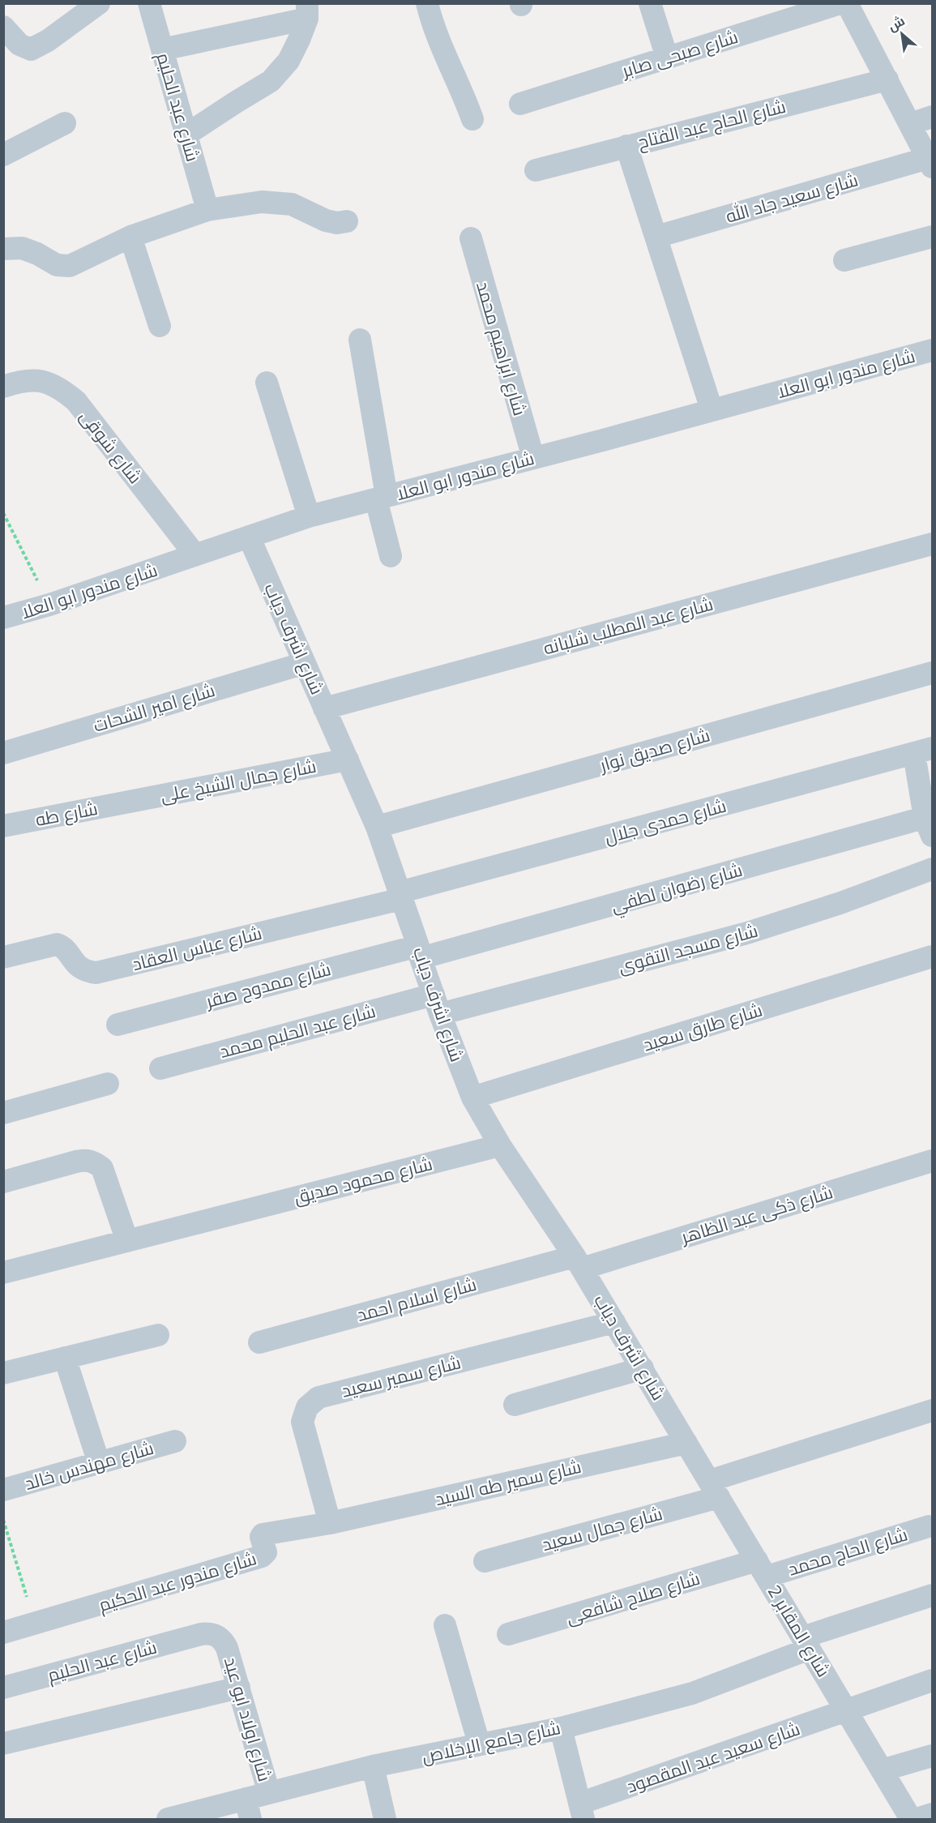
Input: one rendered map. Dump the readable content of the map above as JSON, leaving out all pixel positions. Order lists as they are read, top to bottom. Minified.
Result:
{"streets":{"street":["شارع صبحى صابر","شارع عبد الحليم","شارع الحاج عبد الفتاح","شارع سعيد جاد الله","شارع ابراهيم محمد","شارع مندور ابو العلا","شارع شوقى","شارع عبد المطلب شلبانه","شارع اشرف دياب","شارع امير الشحات","شارع صديق نوار","شارع جمال الشيخ على","شارع طه","شارع حمدى جلال","شارع رضوان لطفي","شارع عباس العقاد","شارع مسجد التقوى","شارع ممدوح صقر","شارع طارق سعيد","شارع عبد الحليم محمد","شارع محمود صديق","شارع ذكى عبد الظاهر","شارع اسلام احمد","شارع سمير سعيد","شارع مهندس خالد","شارع سمير طه السيد","شارع جمال سعيد","شارع الحاج محمد","شارع مندور عبد الحكيم","شارع صلاح شافعى","شارع المقابر 2","شارع اولاد ابو عيد","شارع جامع الإخلاص","شارع سعيد عبد المقصود"]},"crossings":[["شارع عبد الحليم","شارع اولاد ابو عيد"],["شارع ابراهيم محمد","شارع مندور ابو العلا"],["شارع مندور ابو العلا","شارع شوقى"],["شارع مندور ابو العلا","شارع اشرف دياب"],["شارع عبد المطلب شلبانه","شارع اشرف دياب"],["شارع اشرف دياب","شارع امير الشحات"],["شارع اشرف دياب","شارع صديق نوار"],["شارع اشرف دياب","شارع جمال الشيخ على"],["شارع اشرف دياب","شارع حمدى جلال"],["شارع اشرف دياب","شارع رضوان لطفي"],["شارع اشرف دياب","شارع عباس العقاد"],["شارع اشرف دياب","شارع مسجد التقوى"],["شارع اشرف دياب","شارع ممدوح صقر"],["شارع اشرف دياب","شارع طارق سعيد"],["شارع اشرف دياب","شارع عبد الحليم محمد"],["شارع اشرف دياب","شارع محمود صديق"],["شارع اشرف دياب","شارع ذكى عبد الظاهر"],["شارع اشرف دياب","شارع اسلام احمد"],["شارع اشرف دياب","شارع سمير سعيد"],["شارع اشرف دياب","شارع سمير طه السيد"],["شارع اشرف دياب","شارع المقابر 2"],["شارع جمال الشيخ على","شارع طه"],["شارع حمدى جلال","شارع عباس العقاد"],["شارع رضوان لطفي","شارع ممدوح صقر"],["شارع مسجد التقوى","شارع عبد الحليم محمد"],["شارع ذكى عبد الظاهر","شارع اسلام احمد"],["شارع سمير سعيد","شارع سمير طه السيد"],["شارع سمير سعيد","شارع مندور عبد الحكيم"],["شارع سمير طه السيد","شارع مندور عبد الحكيم"],["شارع سمير طه السيد","شارع المقابر 2"],["شارع جمال سعيد","شارع المقابر 2"],["شارع الحاج محمد","شارع صلاح شافعى"],["شارع الحاج محمد","شارع المقابر 2"],["شارع صلاح شافعى","شارع المقابر 2"],["شارع المقابر 2","شارع جامع الإخلاص"],["شارع المقابر 2","شارع سعيد عبد المقصود"],["شارع اولاد ابو عيد","شارع جامع الإخلاص"]],"north":"top left"}
